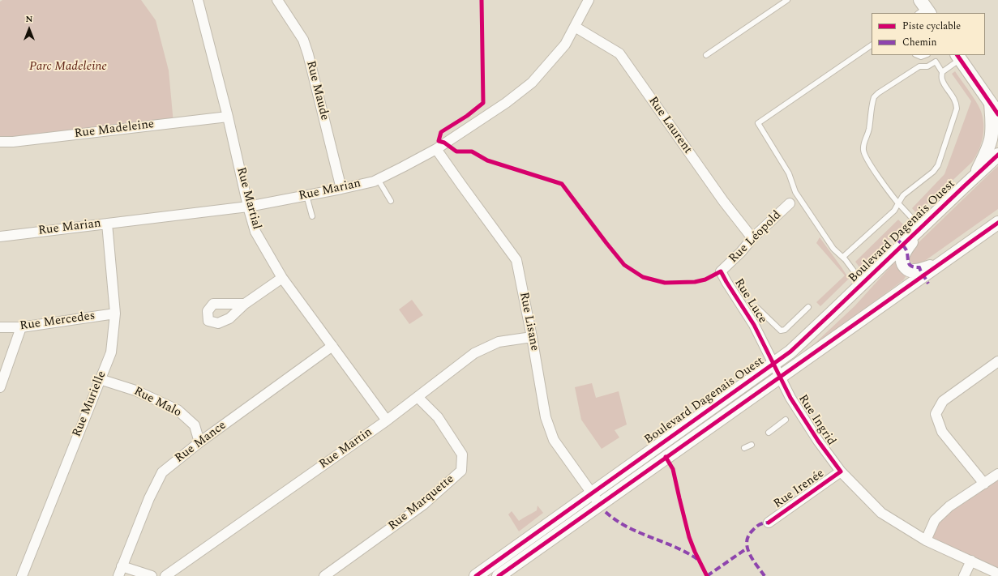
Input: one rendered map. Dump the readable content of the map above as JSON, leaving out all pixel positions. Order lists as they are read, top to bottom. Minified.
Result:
{"streets":{"main road":["Boulevard Dagenais Ouest"],"street":["Rue Maude","Rue Laurent","Rue Madeleine","Rue Marian","Rue Martial","Rue Léopold","Rue Luce","Rue Mercedes","Rue Lisane","Rue Malo","Rue Murielle","Rue Ingrid","Rue Mance","Rue Martin","Rue Irenée","Rue Marquette"]},"crossings":[["Rue Maude","Rue Marian"],["Rue Laurent","Rue Marian"],["Rue Laurent","Rue Léopold"],["Rue Madeleine","Rue Martial"],["Rue Marian","Rue Martial"],["Rue Marian","Rue Lisane"],["Rue Marian","Rue Murielle"],["Rue Martial","Rue Mance"],["Rue Martial","Rue Martin"],["Boulevard Dagenais Ouest","Rue Luce"],["Boulevard Dagenais Ouest","Rue Lisane"],["Boulevard Dagenais Ouest","Rue Ingrid"],["Rue Léopold","Rue Luce"],["Rue Luce","Rue Ingrid"],["Rue Mercedes","Rue Murielle"],["Rue Lisane","Rue Martin"],["Rue Malo","Rue Murielle"],["Rue Malo","Rue Mance"],["Rue Ingrid","Rue Irenée"],["Rue Martin","Rue Marquette"]],"parks":["Parc Madeleine"],"legend":["Piste cyclable","Chemin"],"north":"top"}
